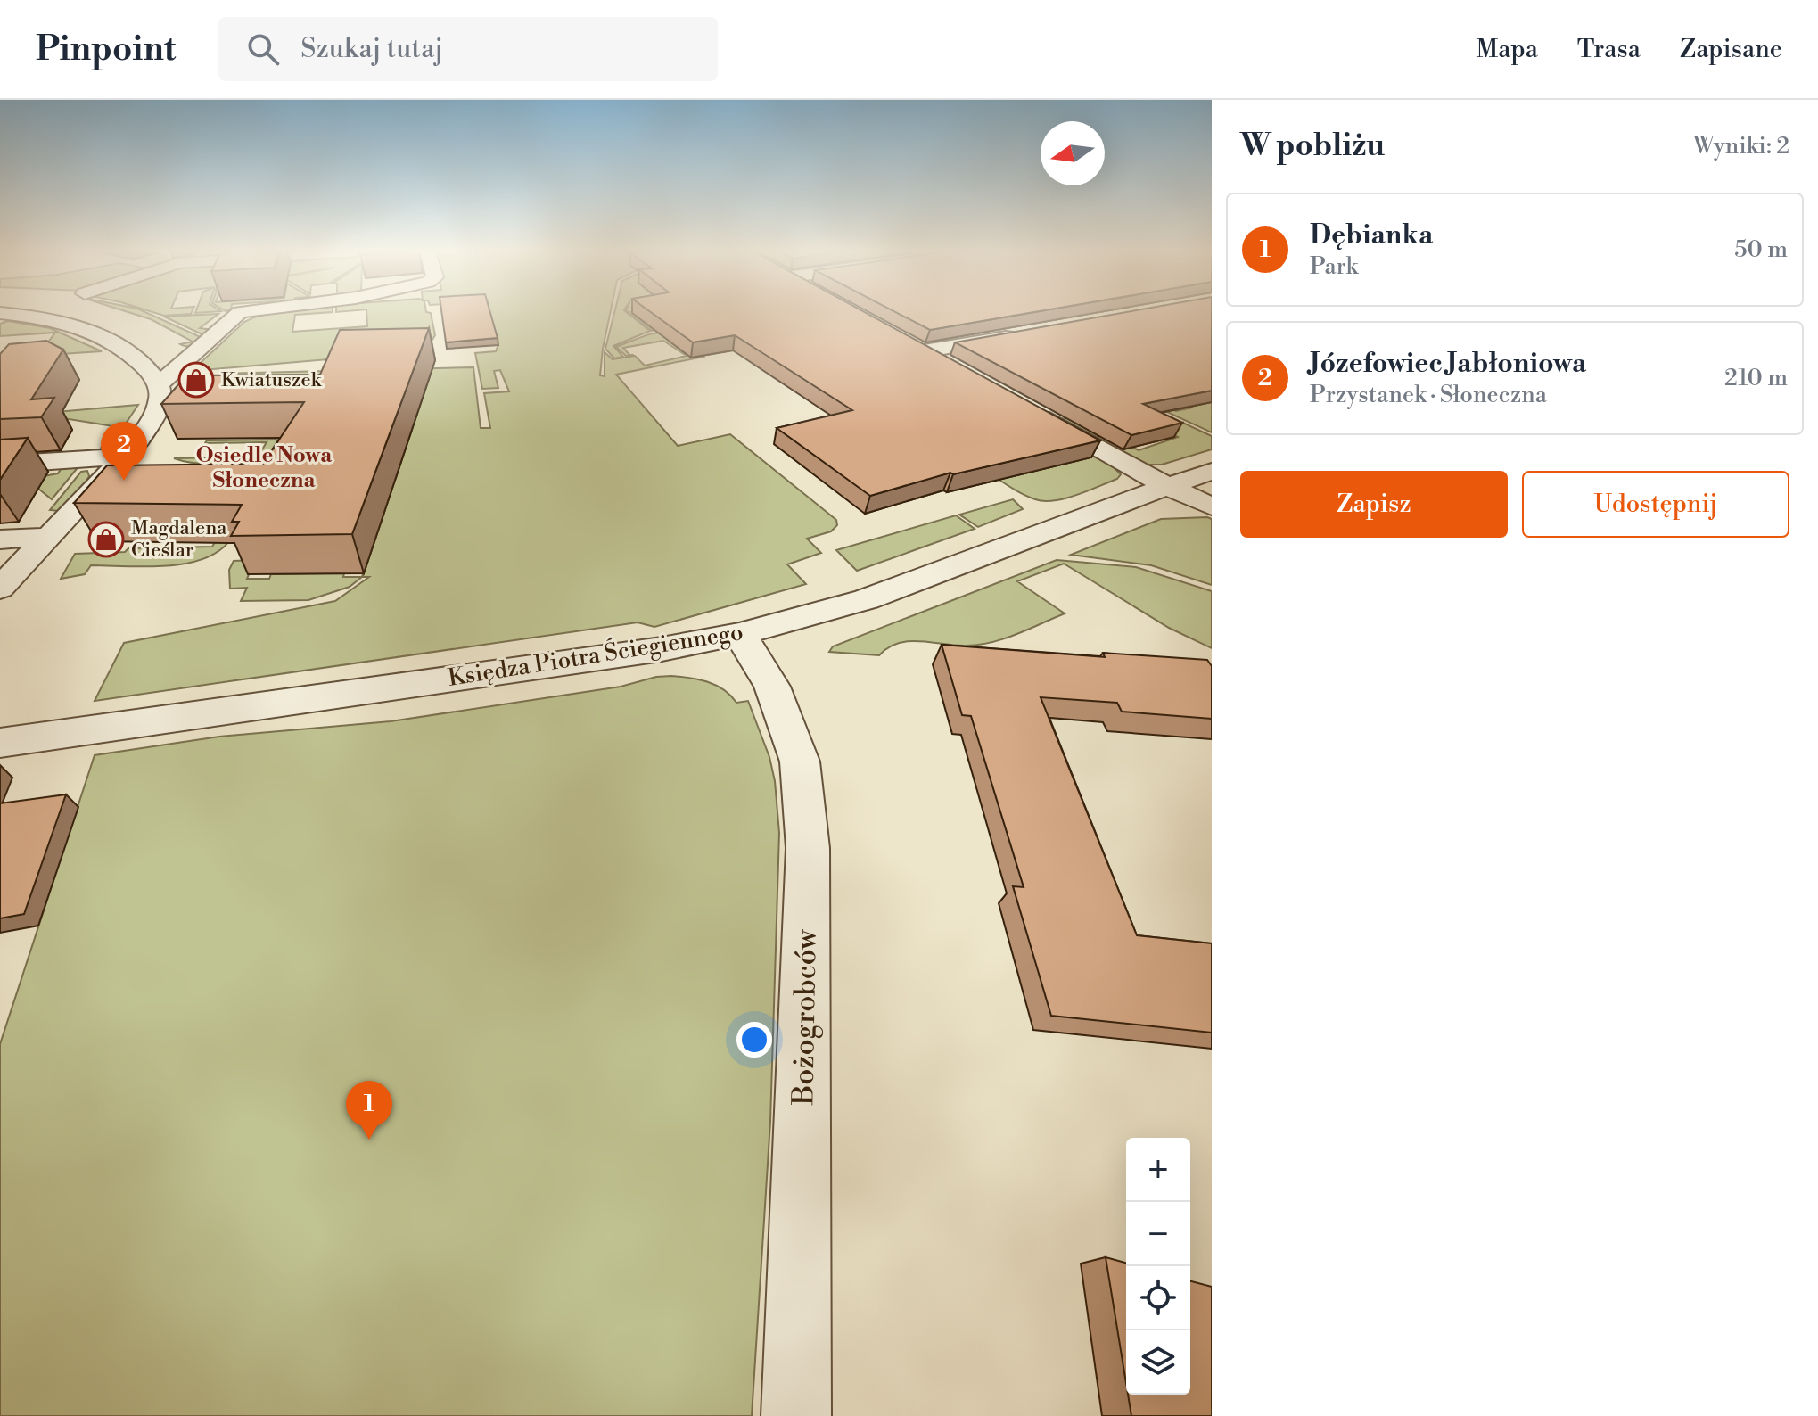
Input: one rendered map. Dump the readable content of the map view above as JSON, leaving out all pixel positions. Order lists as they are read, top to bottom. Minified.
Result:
{"streets":{"street":["Księdza Piotra Ściegiennego","Bożogrobców"]},"crossings":[["Księdza Piotra Ściegiennego","Bożogrobców"]],"districts":["Osiedle Nowa Słoneczna"],"places":{"shop":["Kwiatuszek","Magdalena Cieślar"]},"north":"left","page":{"header":"Pinpoint","search":"Szukaj tutaj","nav":["Mapa","Trasa","Zapisane"],"heading":["W pobliżu","Wyniki: 2"],"list":[{"mark":"1","name":"Dębianka","note":"Park","value":"50 m"},{"mark":"2","name":"Józefowiec Jabłoniowa","note":"Przystanek · Słoneczna","value":"210 m"}],"pins":["2","1"],"buttons":["Zapisz","Udostępnij"],"map_buttons":["+","−"]}}
